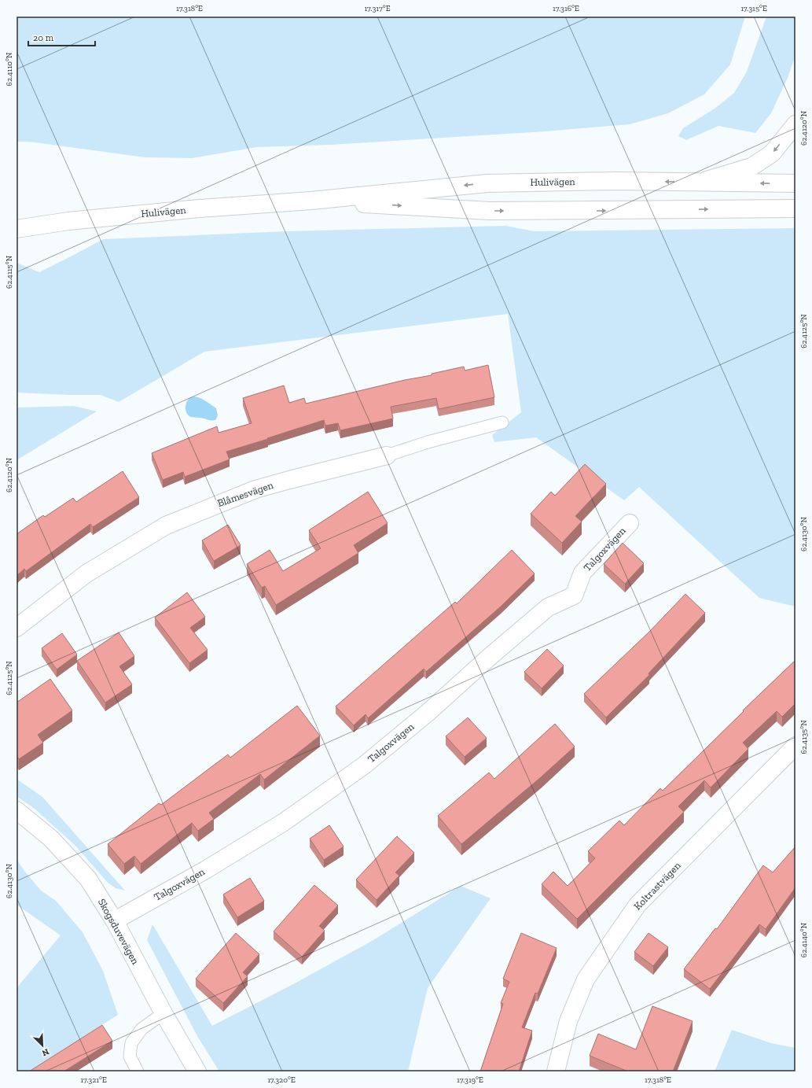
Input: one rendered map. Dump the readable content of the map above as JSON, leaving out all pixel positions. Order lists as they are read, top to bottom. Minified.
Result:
{"streets":{"street":["Hulivägen","Blåmesvägen","Talgoxvägen","Koltrastvägen","Skogsduvevägen"]},"crossings":[["Talgoxvägen","Skogsduvevägen"]],"scale_bar":"20 m","north":"bottom right","coordinates":["17.318°E","17.317°E","17.316°E","17.315°E","62.4110°N","62.4120°N","62.4115°N","62.4125°N","62.4130°N","62.4135°N","62.4140°N","17.321°E","17.320°E","17.319°E"]}
